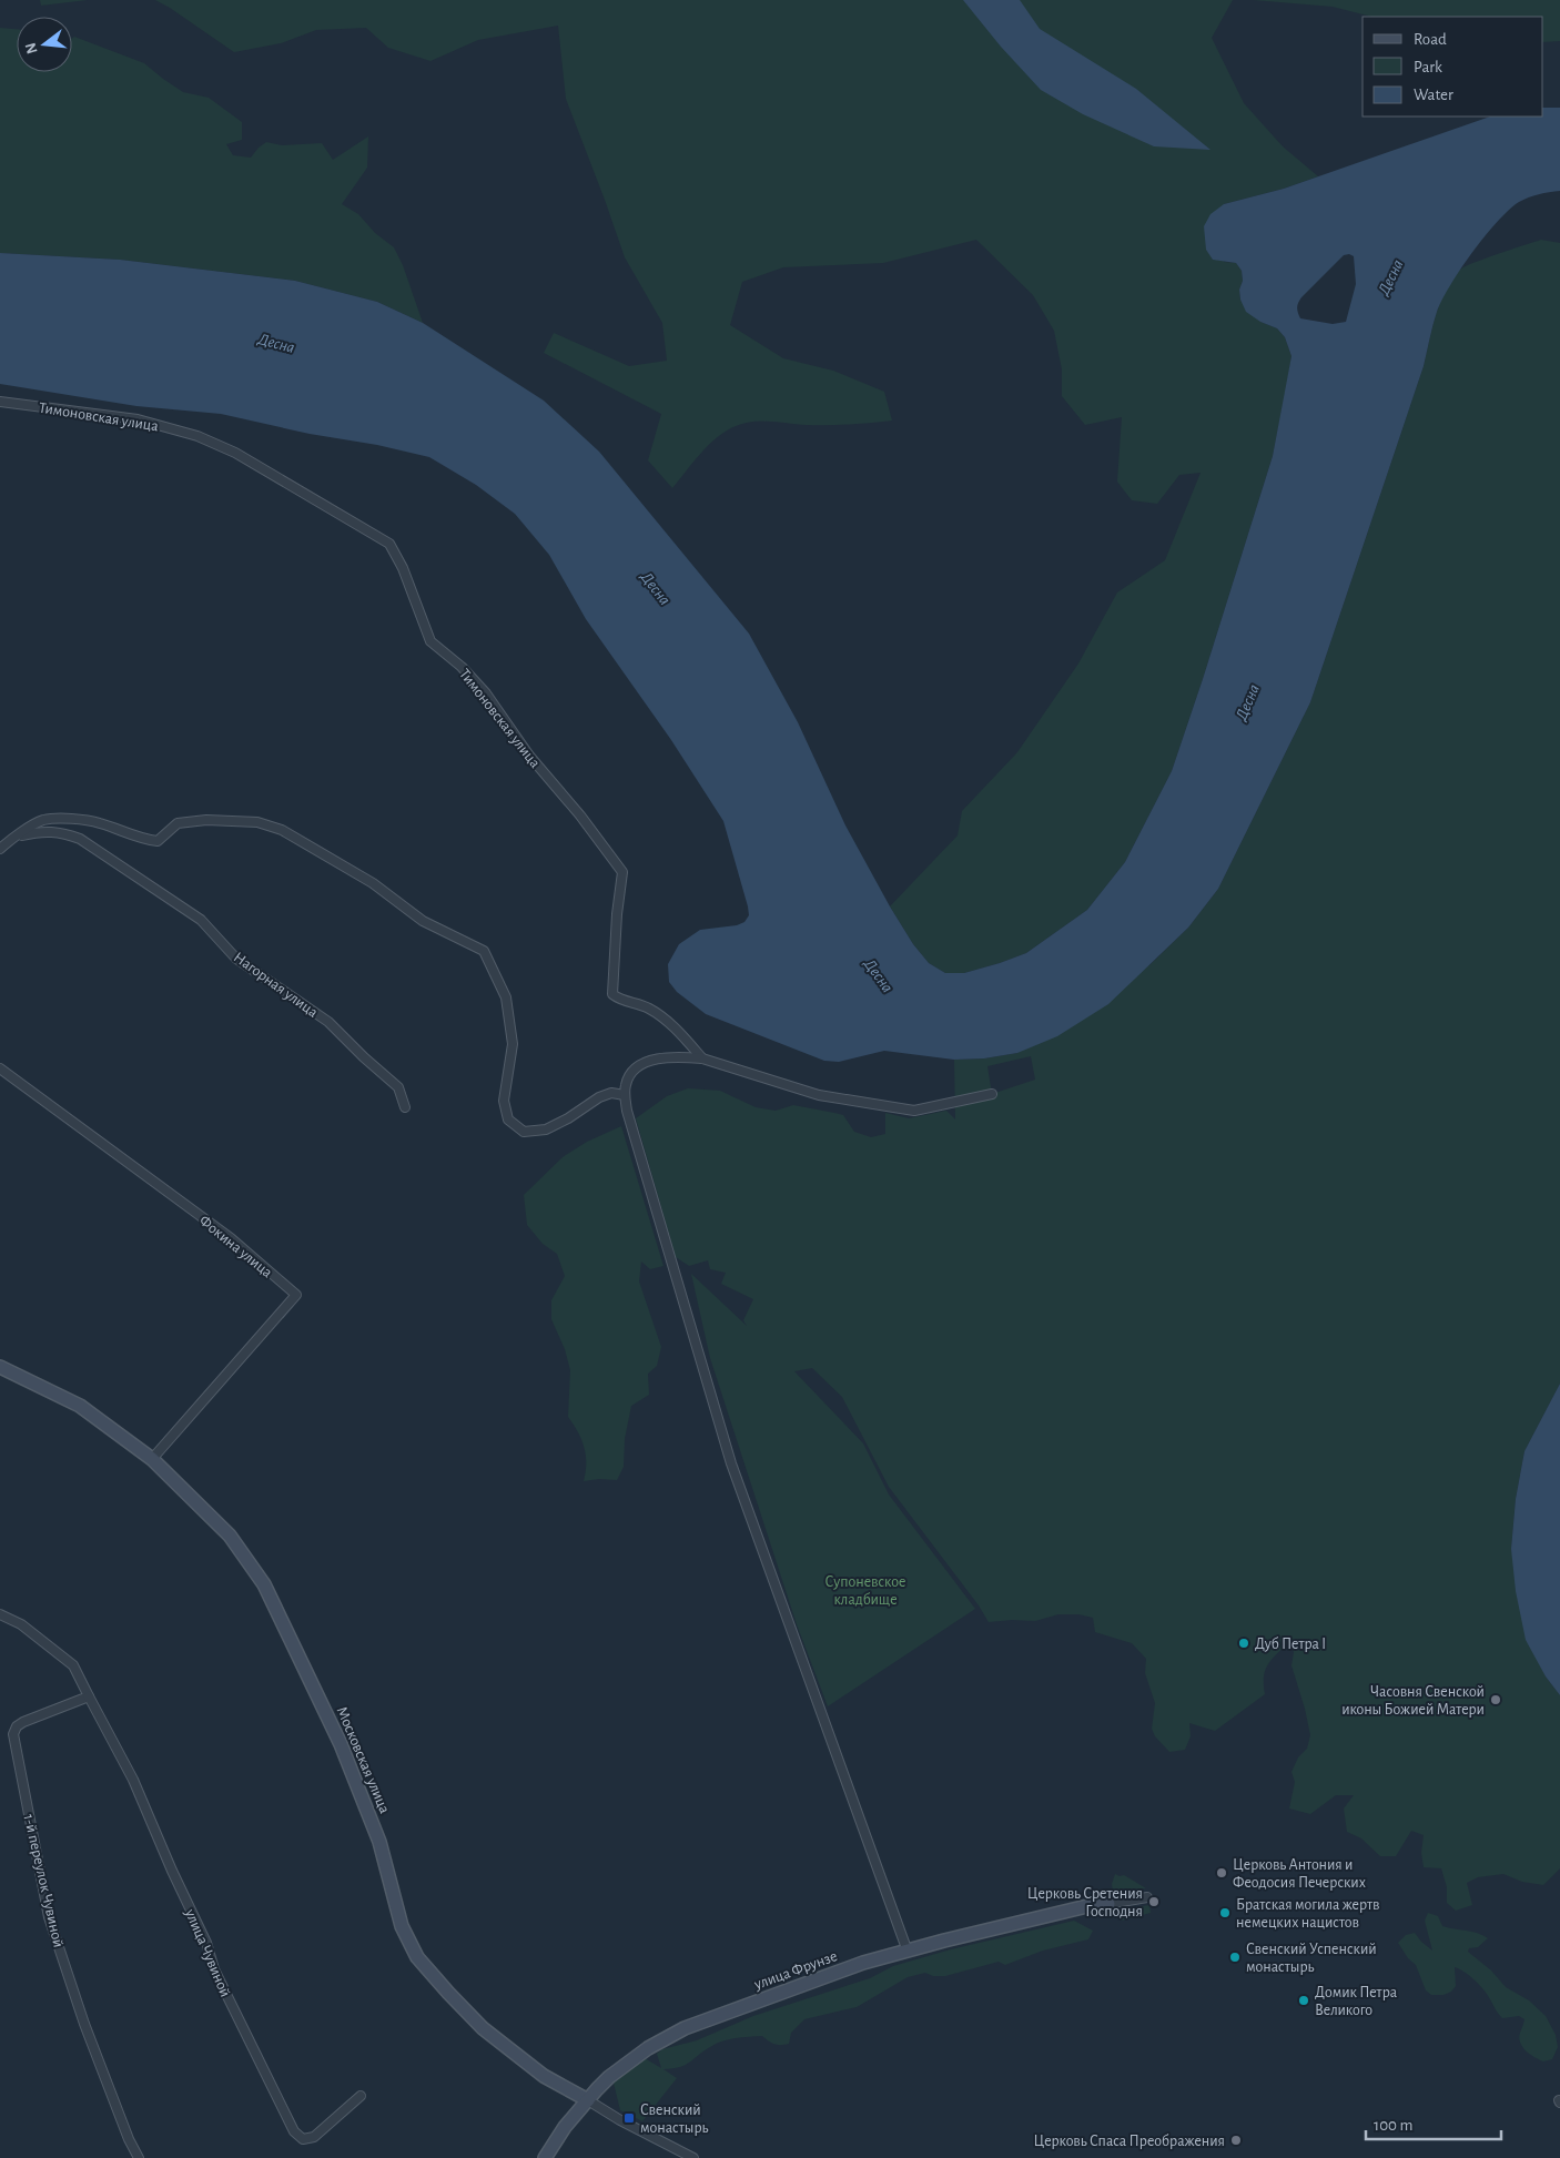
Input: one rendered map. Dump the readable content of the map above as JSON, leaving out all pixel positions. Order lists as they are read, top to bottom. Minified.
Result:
{"streets":{"street":["Тимоновская улица","Нагорная улица","Фокина улица","Московская улица","1-й переулок Чувиной","улица Чувиной","улица Фрунзе"]},"crossings":[["Фокина улица","Московская улица"],["Московская улица","улица Фрунзе"],["1-й переулок Чувиной","улица Чувиной"]],"water":["Десна"],"parks":["Супоневское кладбище"],"places":{"other":["Дуб Петра I","Часовня Свенской иконы Божией Матери","Церковь Антония и Феодосия Печерских","Церковь Сретения Господня","Братская могила жертв немецких нацистов","Свенский Успенский монастырь","Домик Петра Великого","Церковь Спаса Преображения"],"transit":["Свенский монастырь"]},"legend":["Road","Park","Water"],"scale_bar":"100 m","north":"left"}
